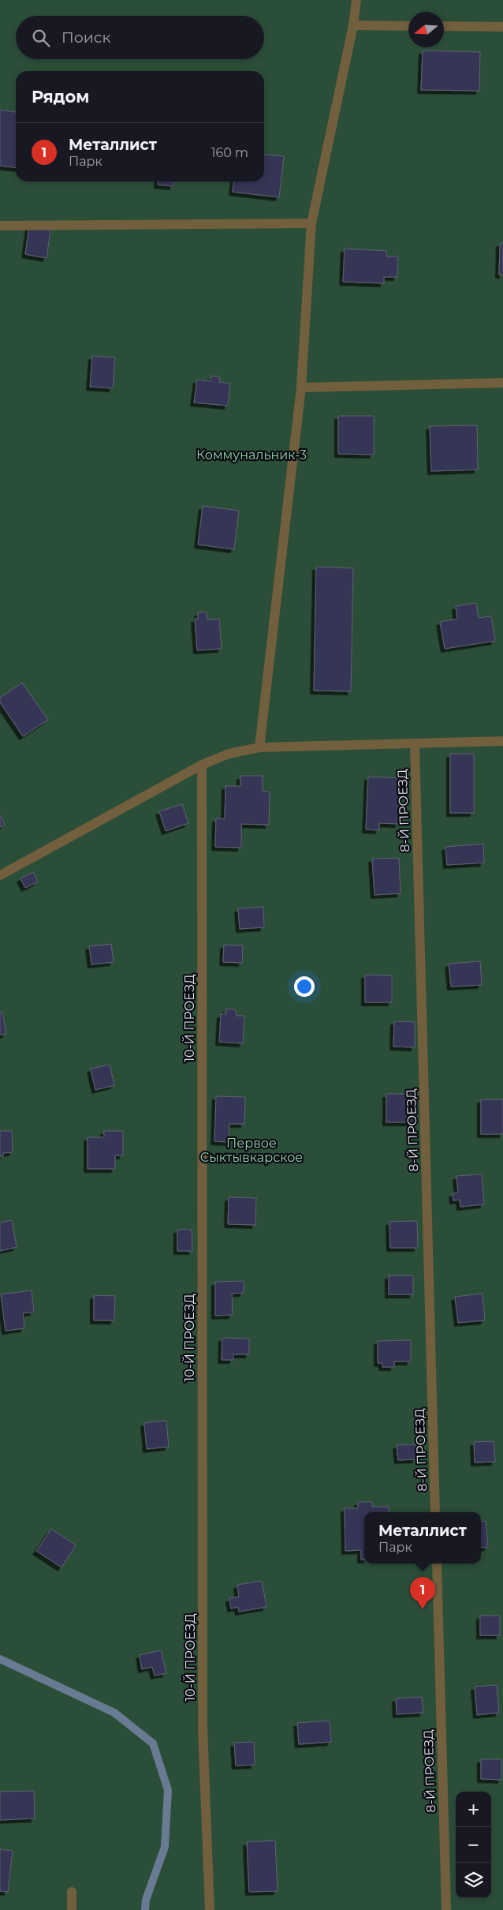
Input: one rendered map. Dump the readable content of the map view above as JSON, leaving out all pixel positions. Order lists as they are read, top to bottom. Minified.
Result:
{"streets":{"street":["8-Й ПРОЕЗД","10-Й ПРОЕЗД"]},"parks":["Коммунальник-3","Первое Сыктывкарское"],"north":"left","page":{"search":"Поиск","heading":"Рядом","list":[{"mark":"1","name":"Металлист","note":"Парк","value":"160 m"}],"popup":["Металлист","Парк"],"pins":"1","map_buttons":["+","−"]}}
